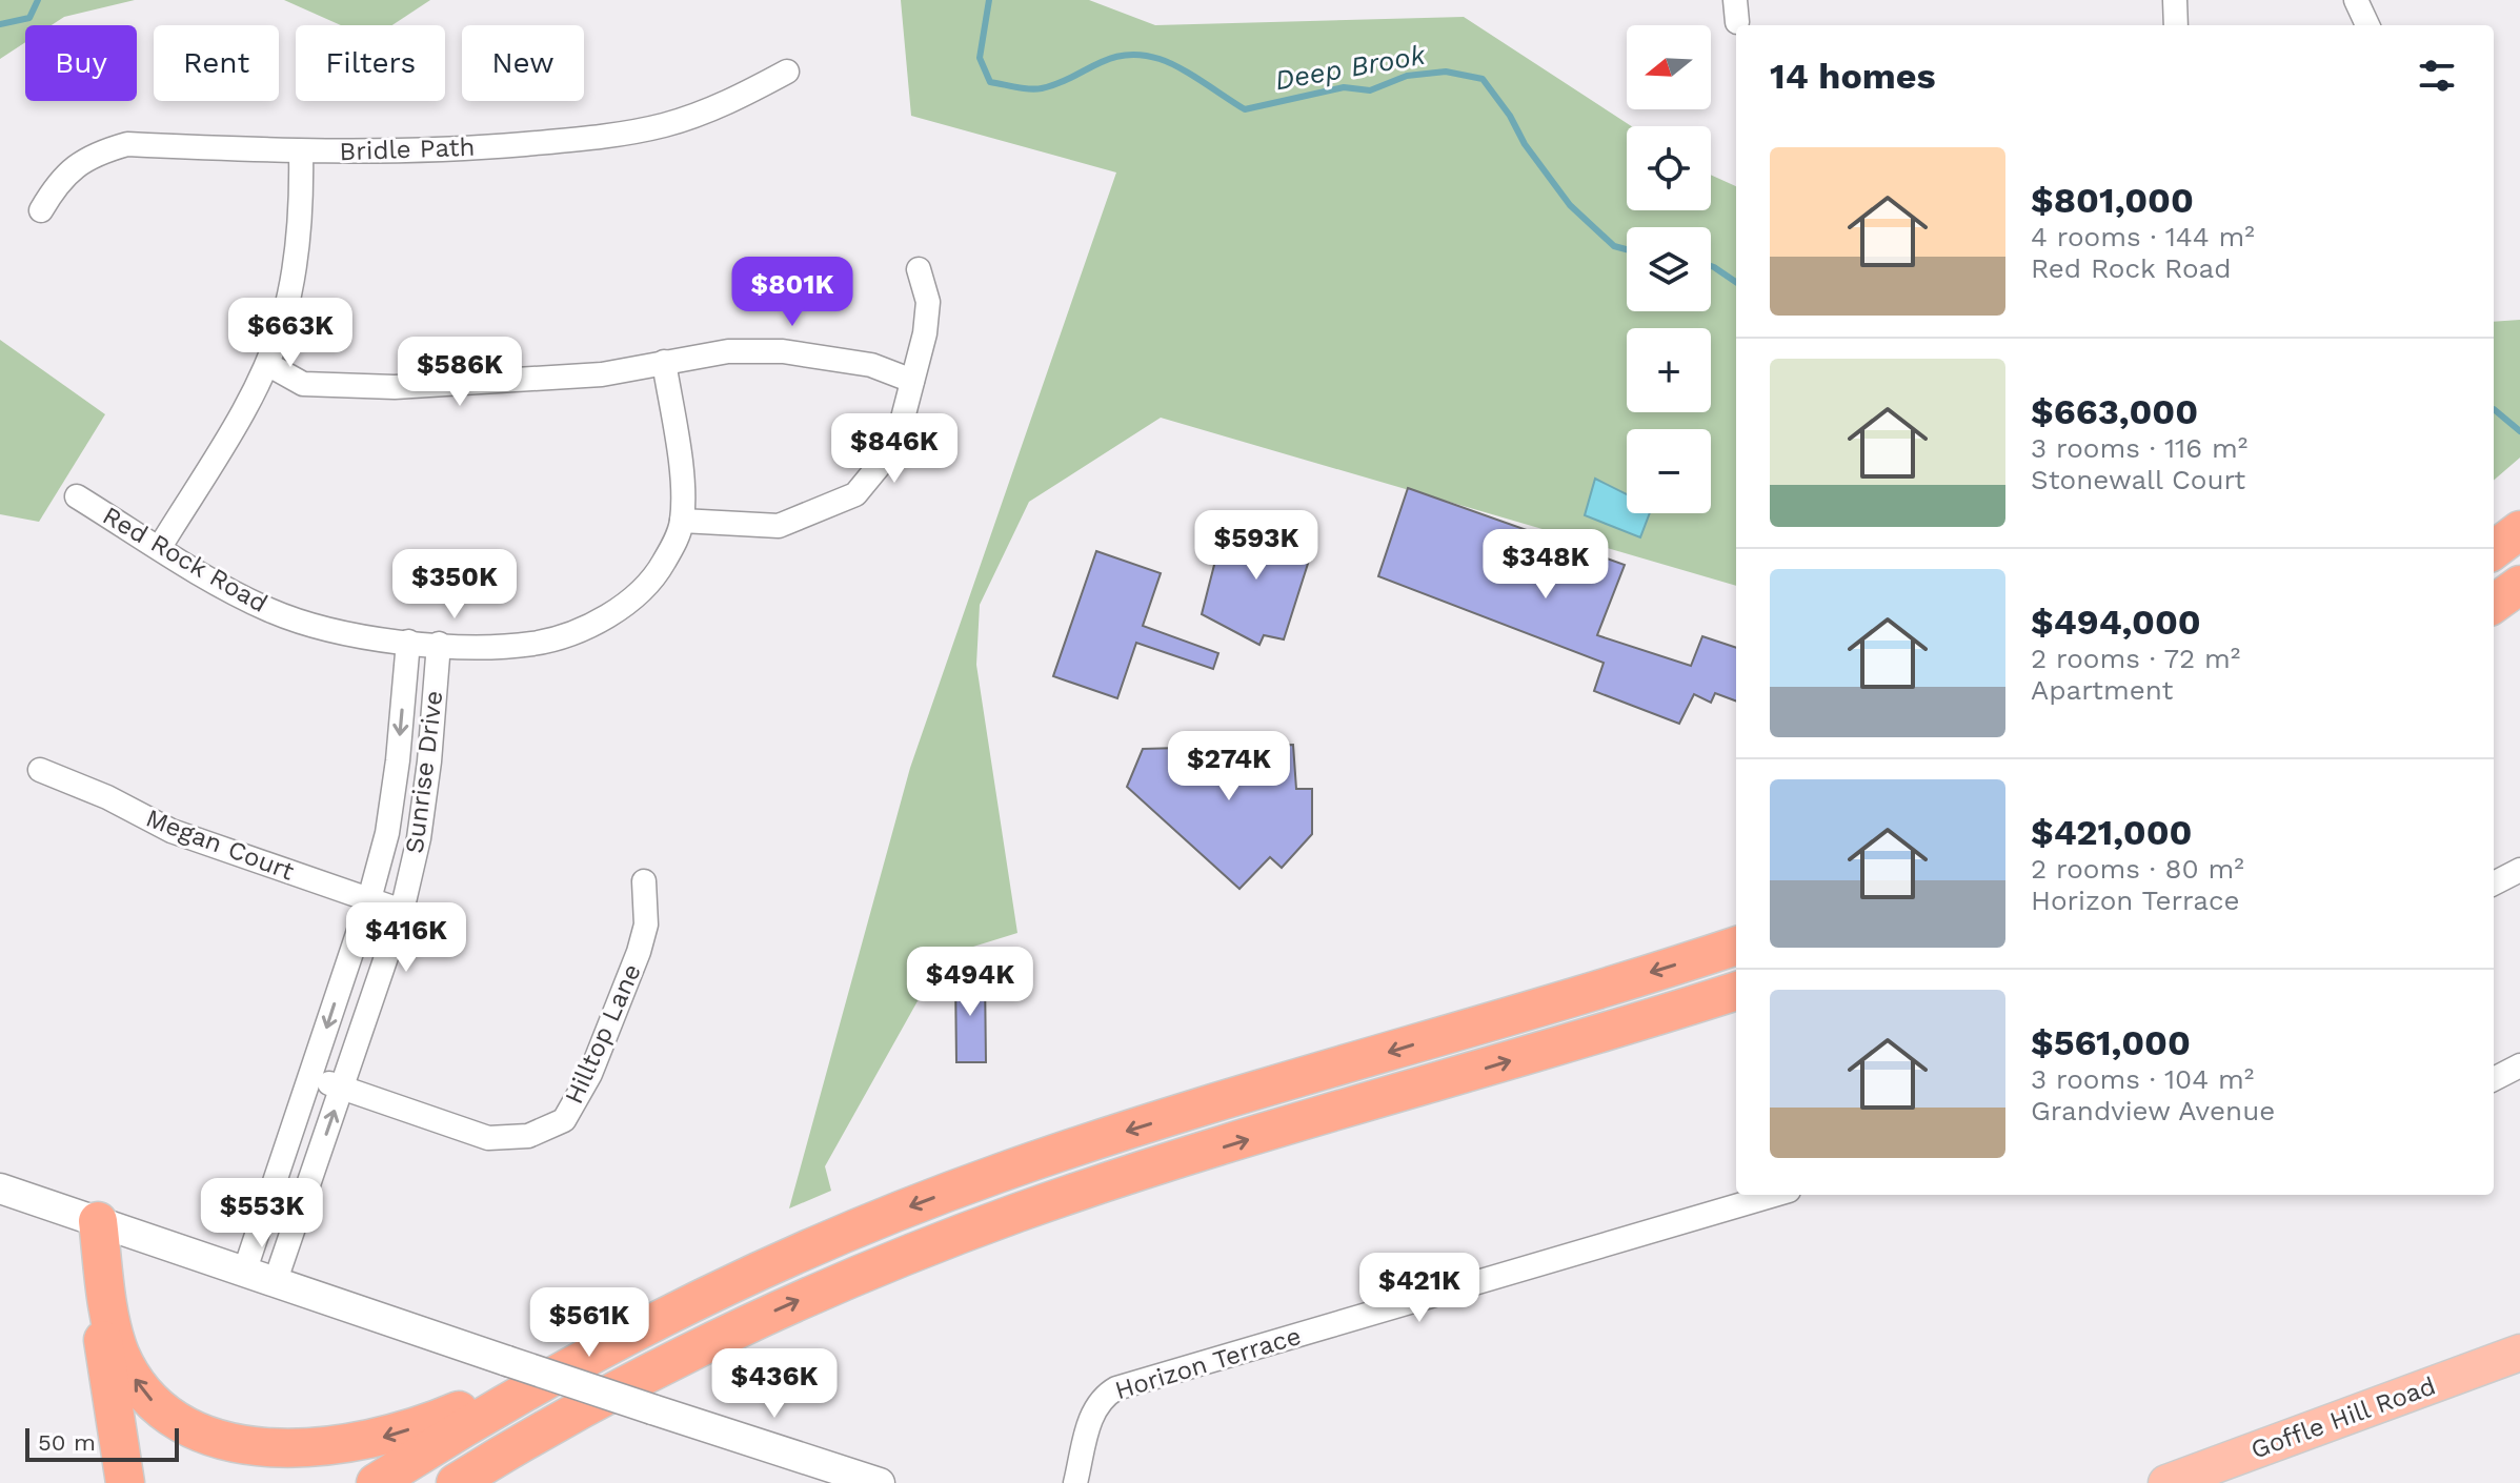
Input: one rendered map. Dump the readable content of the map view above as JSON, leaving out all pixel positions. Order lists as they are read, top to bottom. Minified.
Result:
{"streets":{"main road":["Goffle Hill Road"],"street":["Bridle Path","Red Rock Road","Sunrise Drive","Megan Court","Hilltop Lane","Horizon Terrace"]},"crossings":[["Red Rock Road","Sunrise Drive"],["Sunrise Drive","Megan Court"],["Sunrise Drive","Hilltop Lane"]],"water":["Deep Brook"],"scale_bar":"50 m","north":"left","page":{"map_buttons":["+","−"],"chip":["Buy","Rent","Filters","New"],"heading":"14 homes","list":[{"name":"$801,000","note":"4 rooms · 144 m² · Red Rock Road"},{"name":"$663,000","note":"3 rooms · 116 m² · Stonewall Court"},{"name":"$494,000","note":"2 rooms · 72 m² · Apartment"},{"name":"$421,000","note":"2 rooms · 80 m² · Horizon Terrace"},{"name":"$561,000","note":"3 rooms · 104 m² · Grandview Avenue"}],"price":["$801K","$663K","$586K","$846K","$593K","$348K","$350K","$274K","$416K","$494K","$553K","$421K","$561K","$436K"],"scale":"50 m"}}
